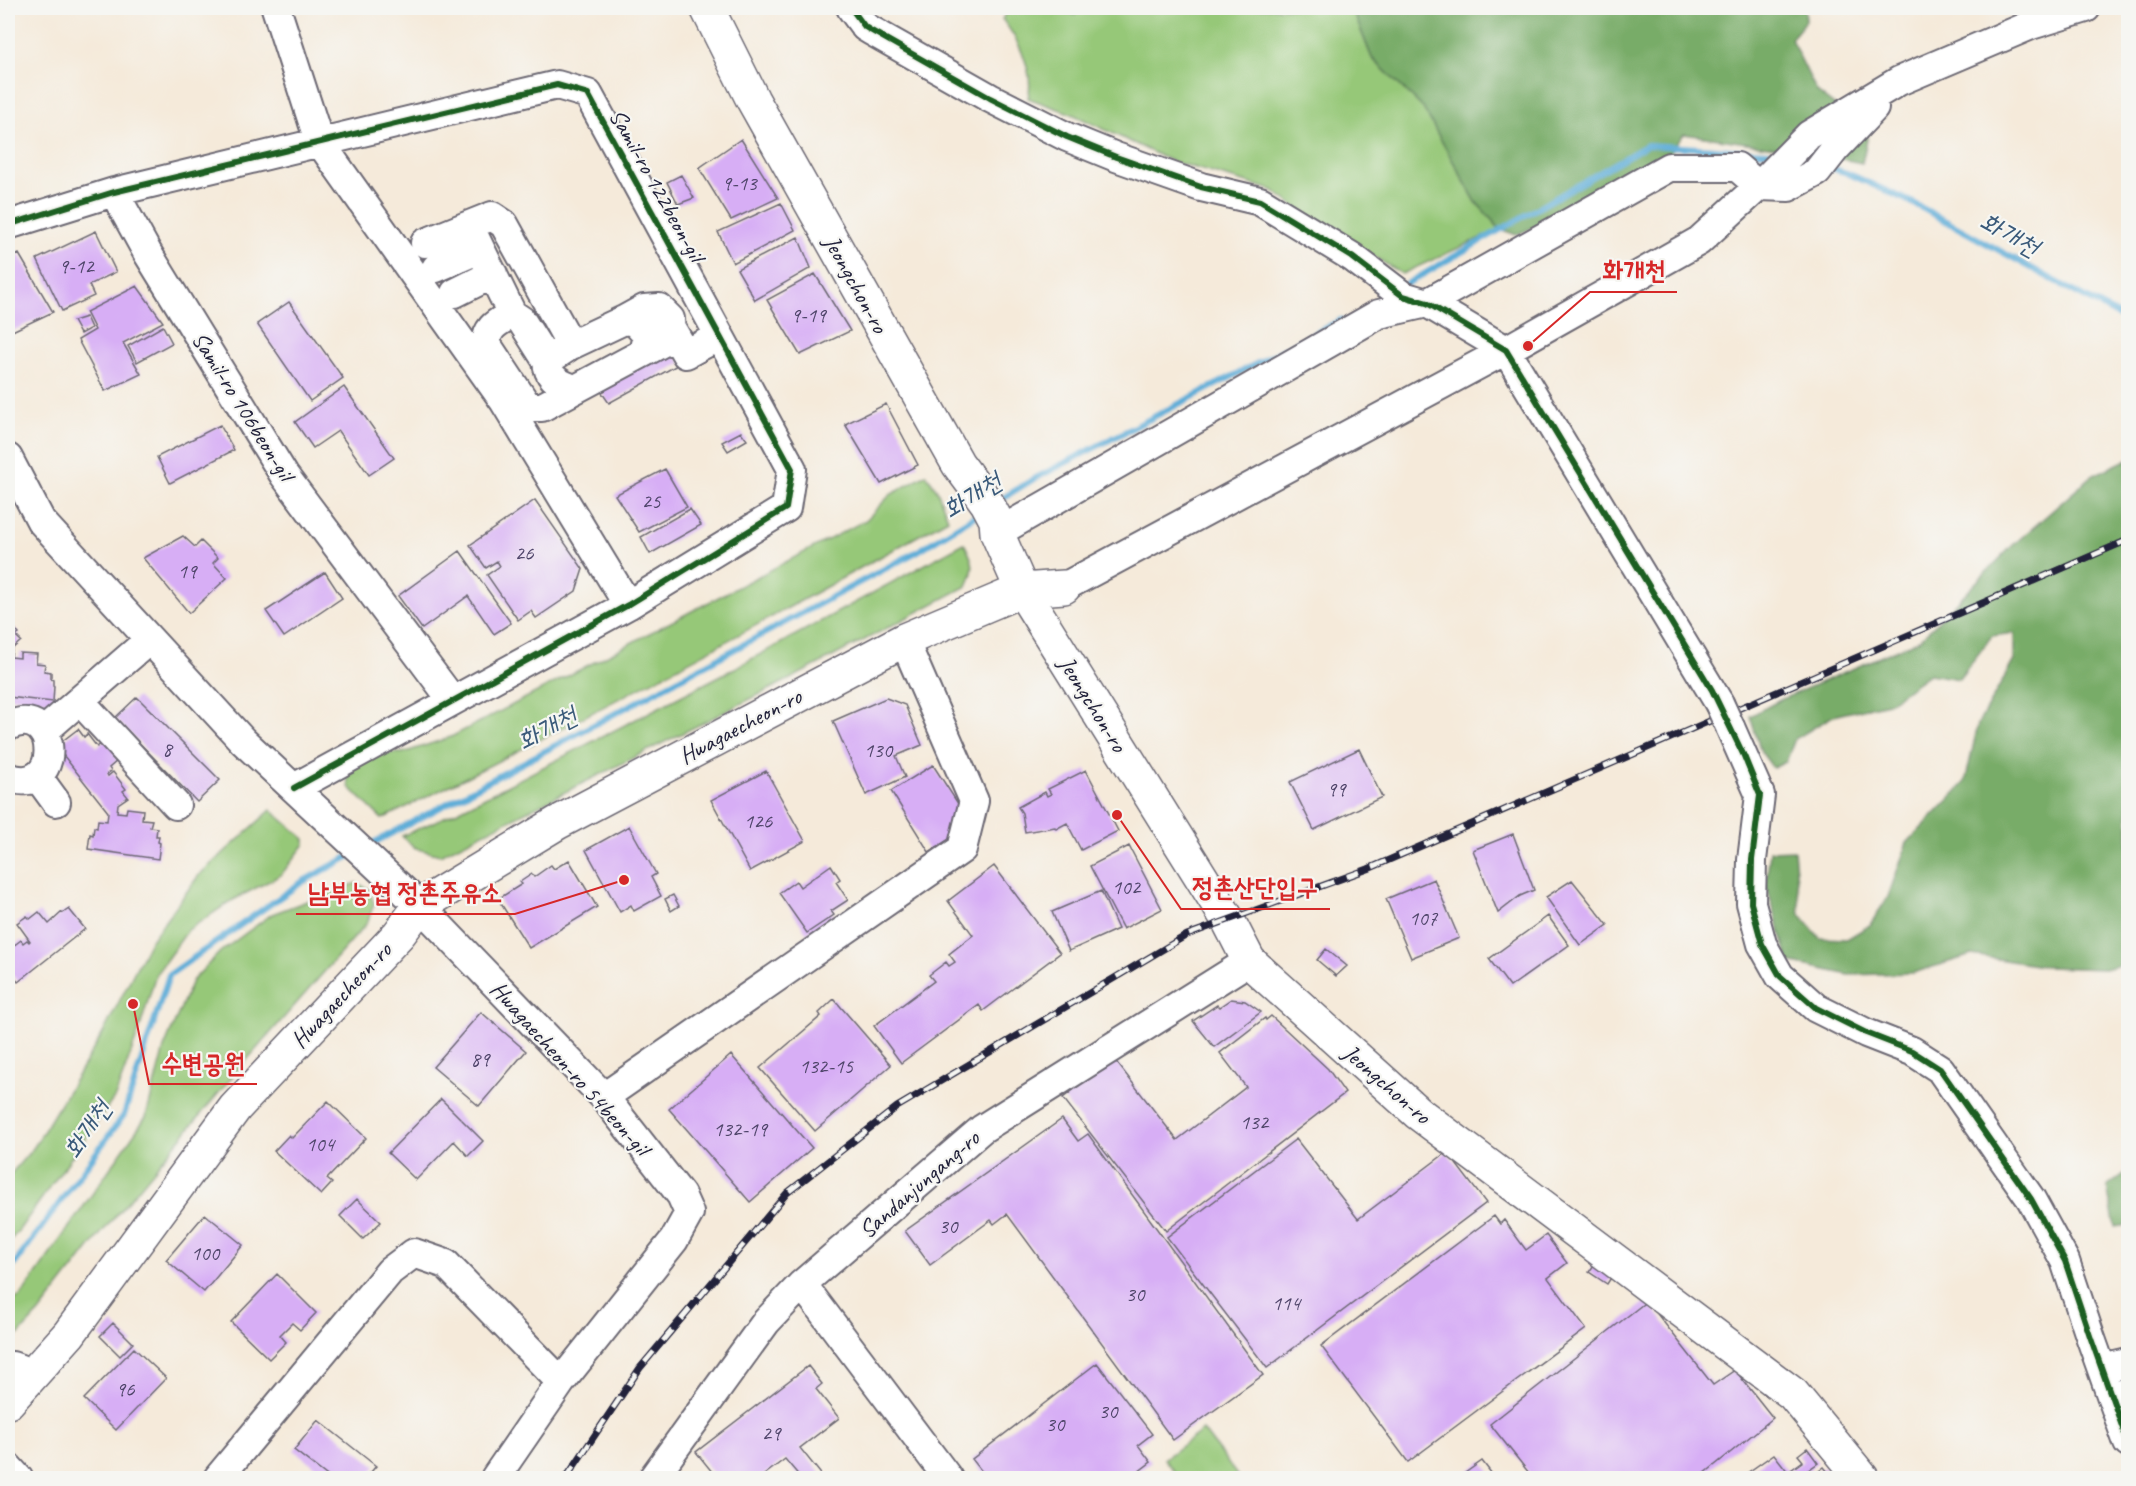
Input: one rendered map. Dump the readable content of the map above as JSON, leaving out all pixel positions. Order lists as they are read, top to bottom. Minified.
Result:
{"streets":{"main road":["Jeongchon-ro","Hwagaecheon-ro"],"street":["Samil-ro 122beon-gil","Samil-ro 106beon-gil","Hwagaecheon-ro 54beon-gil","Sandanjungang-ro"]},"crossings":[["Samil-ro 122beon-gil","Samil-ro 106beon-gil"],["Jeongchon-ro","Hwagaecheon-ro"],["Jeongchon-ro","Sandanjungang-ro"],["Hwagaecheon-ro","Hwagaecheon-ro 54beon-gil"]],"water":["화개천"],"places":["화개천","정촌산단입구","남부농협 정촌주유소","수변공원"],"house_numbers":["9-13","9-12","9-19","25","26","19","8","130","99","126","102","107","89","132-15","132","132-19","104","30","100","30","114","96","30","30","29"]}
